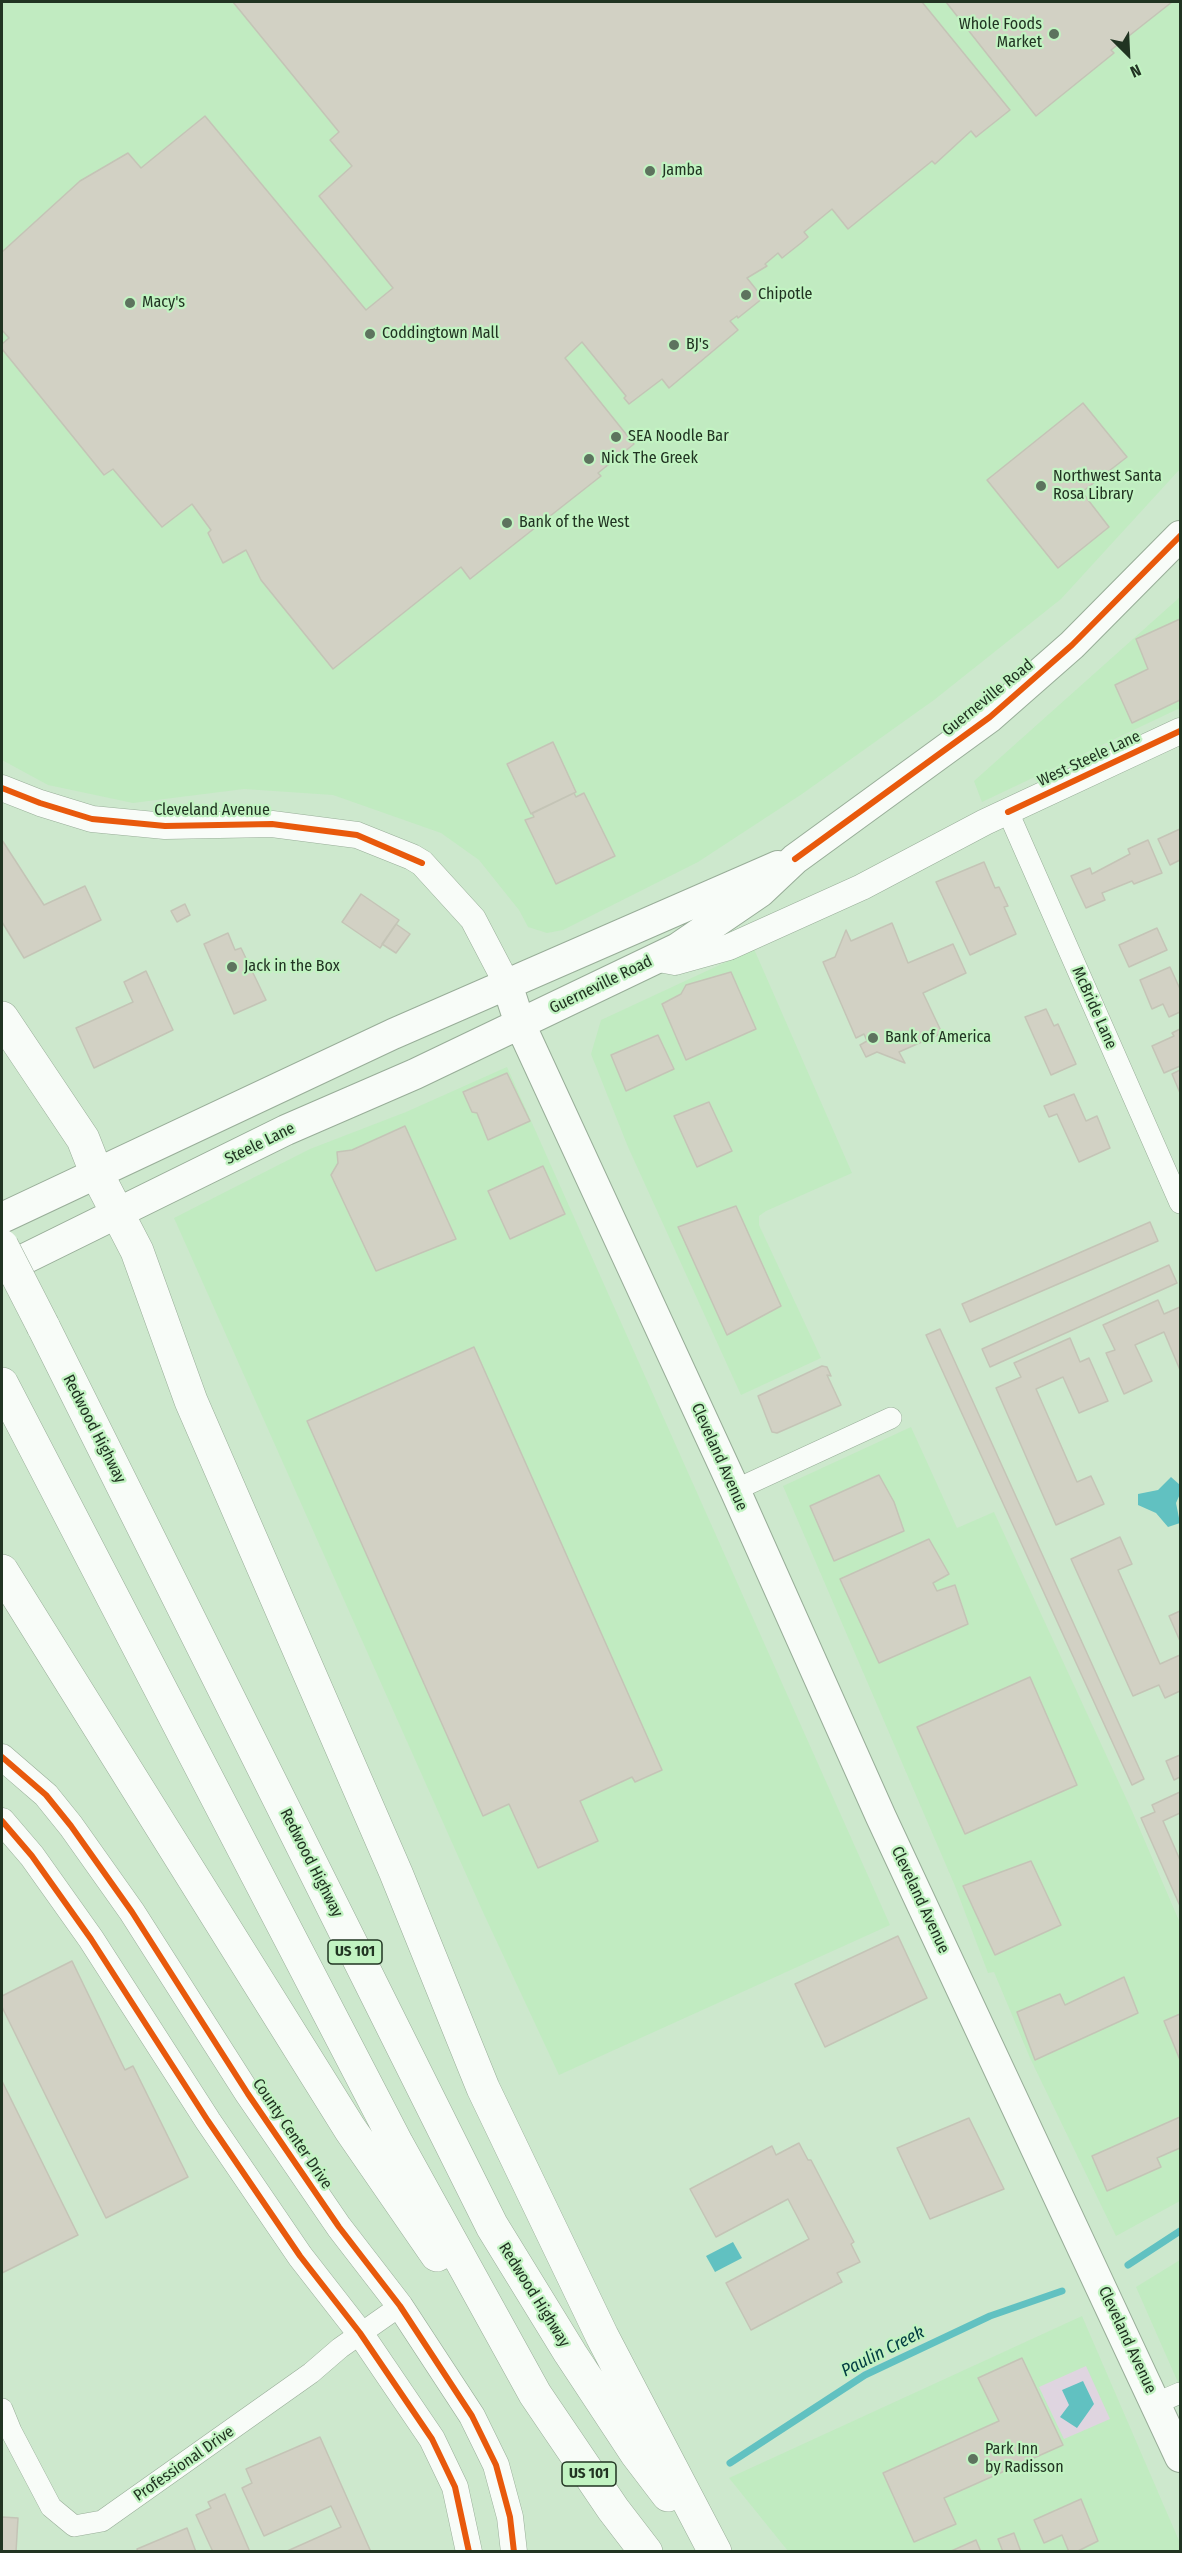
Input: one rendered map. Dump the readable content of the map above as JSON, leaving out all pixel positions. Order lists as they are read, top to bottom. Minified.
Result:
{"streets":{"highway":["Redwood Highway","US 101"],"main road":["Guerneville Road","Cleveland Avenue","Steele Lane"],"street":["West Steele Lane","McBride Lane","County Center Drive","Professional Drive"]},"crossings":[["Guerneville Road","West Steele Lane"],["Guerneville Road","Cleveland Avenue"],["Guerneville Road","Steele Lane"],["West Steele Lane","McBride Lane"],["Cleveland Avenue","Steele Lane"],["County Center Drive","Professional Drive"]],"water":["Paulin Creek"],"places":["Whole Foods Market","Jamba","Chipotle","Macy's","Coddingtown Mall","BJ's","SEA Noodle Bar","Nick The Greek","Northwest Santa Rosa Library","Bank of the West","Jack in the Box","Bank of America","Park Inn by Radisson"],"north":"bottom right"}
